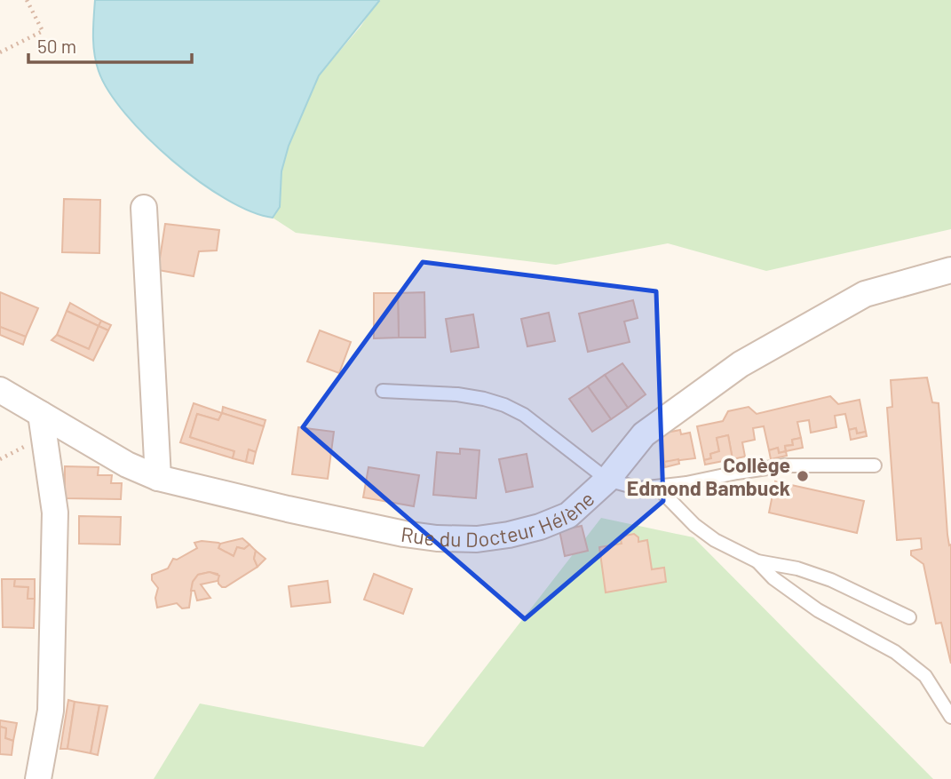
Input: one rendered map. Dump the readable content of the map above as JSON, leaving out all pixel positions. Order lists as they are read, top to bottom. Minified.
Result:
{"streets":{"street":["Rue du Docteur Hélène"]},"places":["Collège Edmond Bambuck"],"scale_bar":"50 m"}
